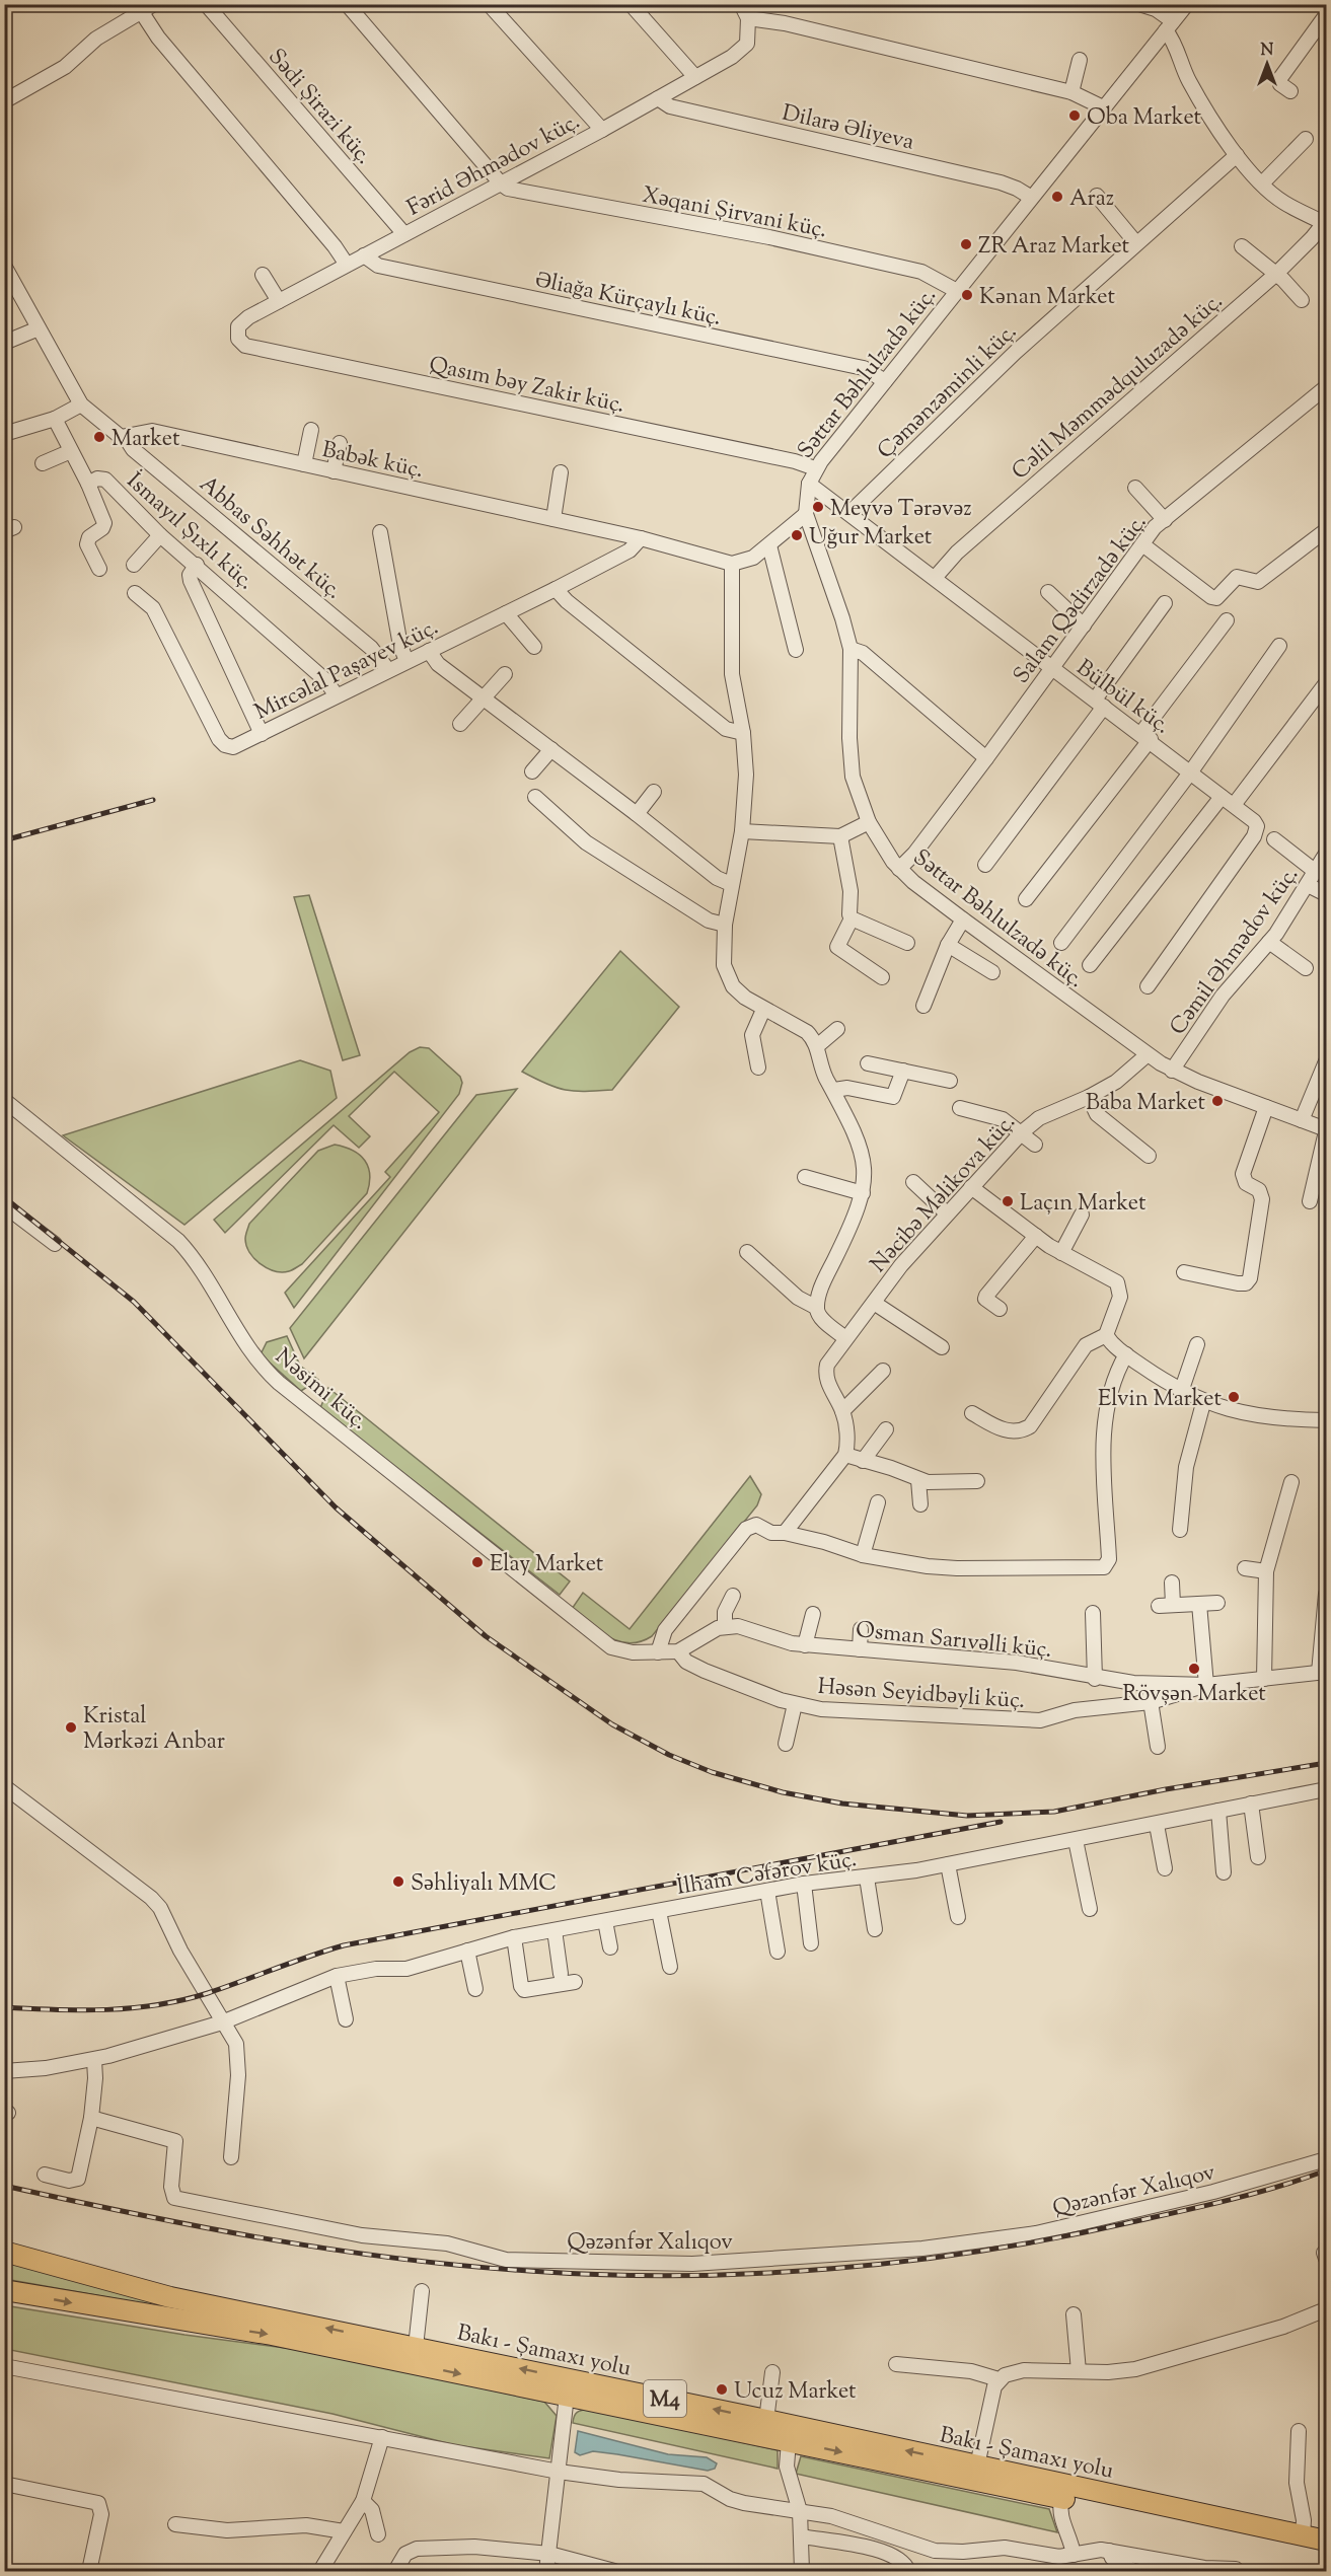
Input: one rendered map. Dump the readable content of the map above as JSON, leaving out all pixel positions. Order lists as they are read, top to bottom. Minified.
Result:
{"streets":{"highway":["Bakı - Şamaxı yolu","M4"],"street":["Sədi Şirazi küç.","Dilarə Əliyeva","Fərid Əhmədov küç.","Xəqani Şirvani küç.","Əliağa Kürçaylı küç.","Səttar Bəhlulzadə küç.","Qasım bəy Zakir küç.","Cəlil Məmmədquluzadə küç.","Çəmənzəminli küç.","Babək küç.","İsmayıl Şıxlı küç.","Abbas Səhhət küç.","Salam Qədirzadə küç.","Mircəlal Paşayev küç.","Bülbül küç.","Cəmil Əhmədov küç.","Nəcibə Məlikova küç.","Nəsimi küç.","Osman Sarıvəlli küç.","Həsən Seyidbəyli küç.","İlham Cəfərov küç.","Qəzənfər Xalıqov"]},"crossings":[["Sədi Şirazi küç.","Fərid Əhmədov küç."],["Dilarə Əliyeva","Fərid Əhmədov küç."],["Dilarə Əliyeva","Səttar Bəhlulzadə küç."],["Fərid Əhmədov küç.","Xəqani Şirvani küç."],["Fərid Əhmədov küç.","Əliağa Kürçaylı küç."],["Fərid Əhmədov küç.","Qasım bəy Zakir küç."],["Xəqani Şirvani küç.","Səttar Bəhlulzadə küç."],["Əliağa Kürçaylı küç.","Səttar Bəhlulzadə küç."],["Səttar Bəhlulzadə küç.","Qasım bəy Zakir küç."],["Səttar Bəhlulzadə küç.","Salam Qədirzadə küç."],["Səttar Bəhlulzadə küç.","Bülbül küç."],["Səttar Bəhlulzadə küç.","Cəmil Əhmədov küç."],["Səttar Bəhlulzadə küç.","Nəcibə Məlikova küç."],["Cəlil Məmmədquluzadə küç.","Bülbül küç."],["Çəmənzəminli küç.","Bülbül küç."],["Babək küç.","Abbas Səhhət küç."],["Babək küç.","Mircəlal Paşayev küç."],["İsmayıl Şıxlı küç.","Mircəlal Paşayev küç."],["Abbas Səhhət küç.","Mircəlal Paşayev küç."],["Salam Qədirzadə küç.","Bülbül küç."],["Osman Sarıvəlli küç.","Həsən Seyidbəyli küç."]],"places":["Oba Market","Araz","ZR Araz Market","Kənan Market","Market","Meyvə Tərəvəz","Uğur Market","Baba Market","Laçın Market","Elvin Market","Elay Market","Rövşən Market","Kristal Mərkəzi Anbar","Səhliyalı MMC","Ucuz Market"],"north":"top"}
